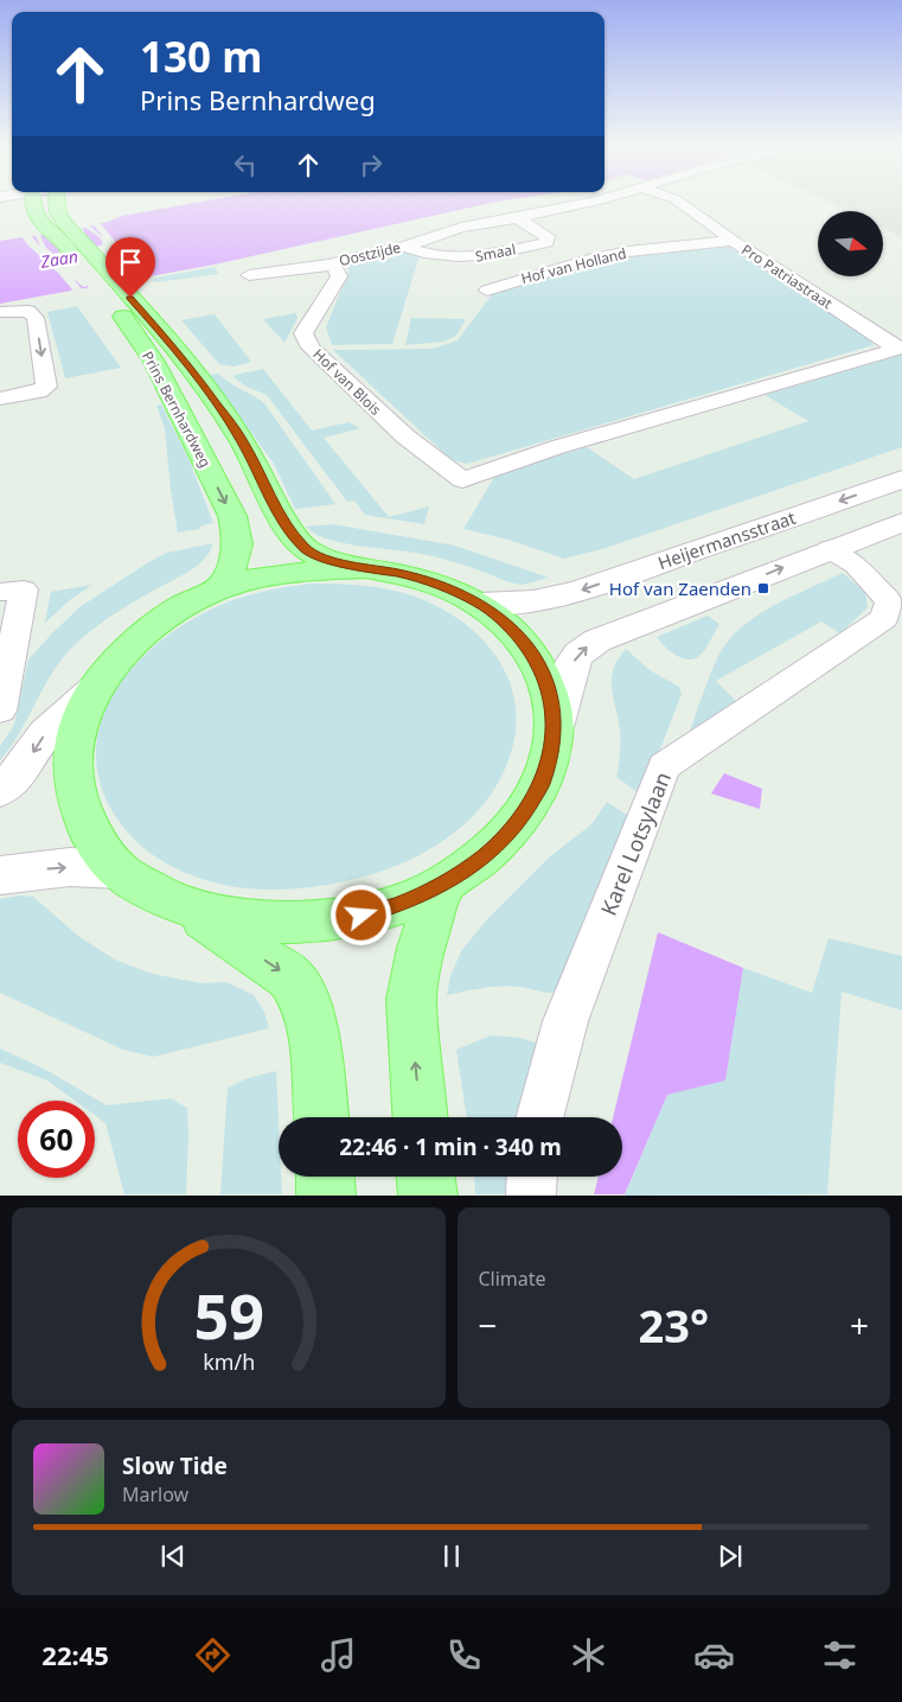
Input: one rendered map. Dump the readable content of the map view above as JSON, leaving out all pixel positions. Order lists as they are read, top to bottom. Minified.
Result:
{"streets":{"main road":["Prins Bernhardweg","Heijermansstraat"],"street":["Smaal","Oostzijde","Hof van Holland","Pro Patriastraat","Hof van Blois","Karel Lotsylaan"]},"crossings":[["Smaal","Oostzijde"],["Oostzijde","Hof van Blois"],["Hof van Holland","Pro Patriastraat"],["Pro Patriastraat","Hof van Blois"]],"one_way":["Heijermansstraat"],"water":["Zaan"],"places":{"transit":["Hof van Zaenden"]},"north":"right","page":{"turn":["130 m","Prins Bernhardweg"],"limit":"60","trip":"22:46 · 1 min · 340 m","tile":"Climate","heat":["−","23°","+"],"song":["Slow Tide","Marlow"],"tabs":"22:45","gauge":["59","km/h"]}}
